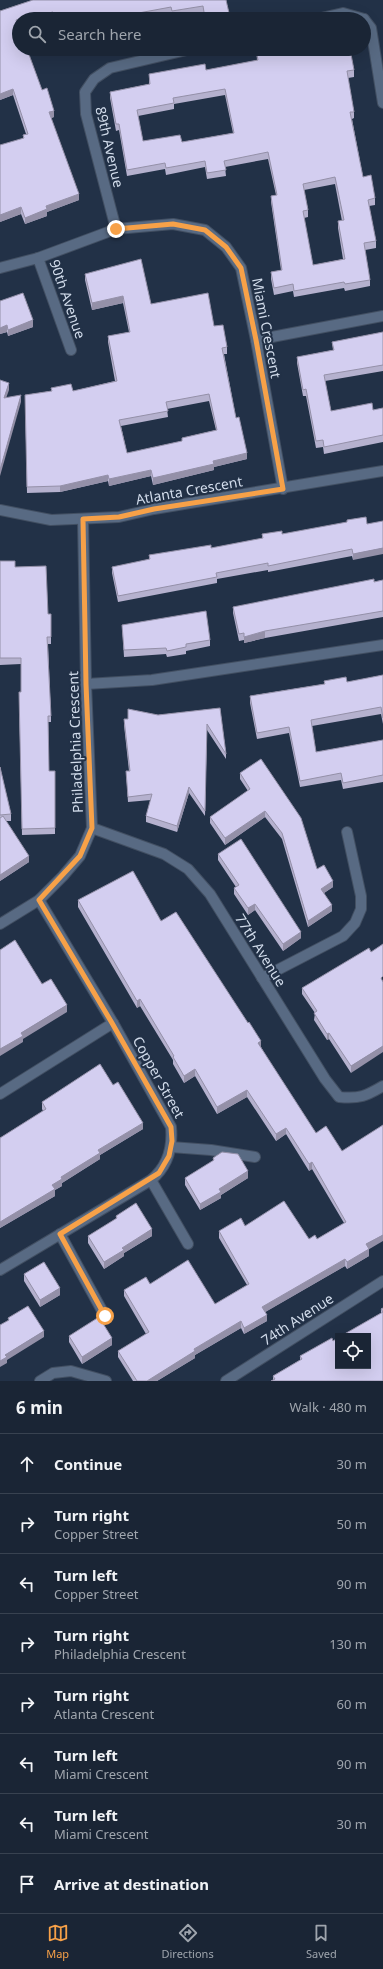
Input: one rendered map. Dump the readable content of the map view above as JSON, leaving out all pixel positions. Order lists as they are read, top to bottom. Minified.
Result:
{"streets":{"street":["89th Avenue","90th Avenue","Miami Crescent","Atlanta Crescent","Philadelphia Crescent","77th Avenue","Copper Street","74th Avenue"]},"crossings":[["89th Avenue","Miami Crescent"],["90th Avenue","Miami Crescent"],["Miami Crescent","Atlanta Crescent"],["Atlanta Crescent","Philadelphia Crescent"],["Philadelphia Crescent","77th Avenue"],["Philadelphia Crescent","Copper Street"]],"page":{"search":"Search here","heading":["6 min","Walk · 480 m"],"list":[["Continue","30 m"],["Turn right","Copper Street","50 m"],["Turn left","Copper Street","90 m"],["Turn right","Philadelphia Crescent","130 m"],["Turn right","Atlanta Crescent","60 m"],["Turn left","Miami Crescent","90 m"],["Turn left","Miami Crescent","30 m"],"Arrive at destination"],"nav":["Map","Directions","Saved"]}}
